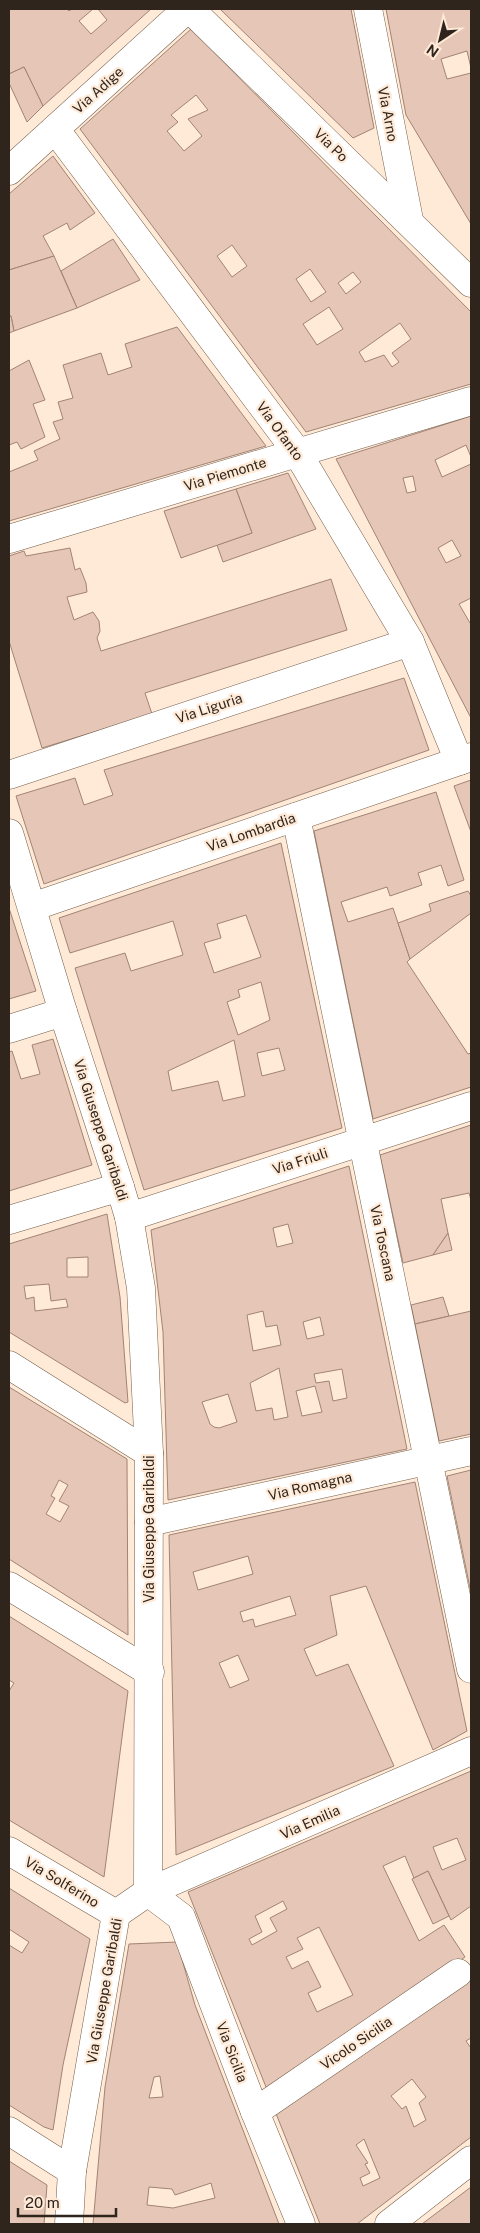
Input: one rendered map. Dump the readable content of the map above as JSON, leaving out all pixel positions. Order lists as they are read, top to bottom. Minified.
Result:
{"streets":{"street":["Via Adige","Via Arno","Via Po","Via Ofanto","Via Piemonte","Via Liguria","Via Lombardia","Via Giuseppe Garibaldi","Via Friuli","Via Toscana","Via Romagna","Via Emilia","Via Solferino","Vicolo Sicilia","Via Sicilia"]},"crossings":[["Via Adige","Via Po"],["Via Adige","Via Ofanto"],["Via Arno","Via Po"],["Via Ofanto","Via Piemonte"],["Via Ofanto","Via Liguria"],["Via Ofanto","Via Lombardia"],["Via Lombardia","Via Giuseppe Garibaldi"],["Via Lombardia","Via Toscana"],["Via Giuseppe Garibaldi","Via Friuli"],["Via Giuseppe Garibaldi","Via Romagna"],["Via Giuseppe Garibaldi","Via Emilia"],["Via Giuseppe Garibaldi","Via Solferino"],["Via Giuseppe Garibaldi","Via Sicilia"],["Via Friuli","Via Toscana"],["Via Toscana","Via Romagna"],["Via Emilia","Via Sicilia"],["Vicolo Sicilia","Via Sicilia"]],"scale_bar":"20 m","north":"bottom left"}
